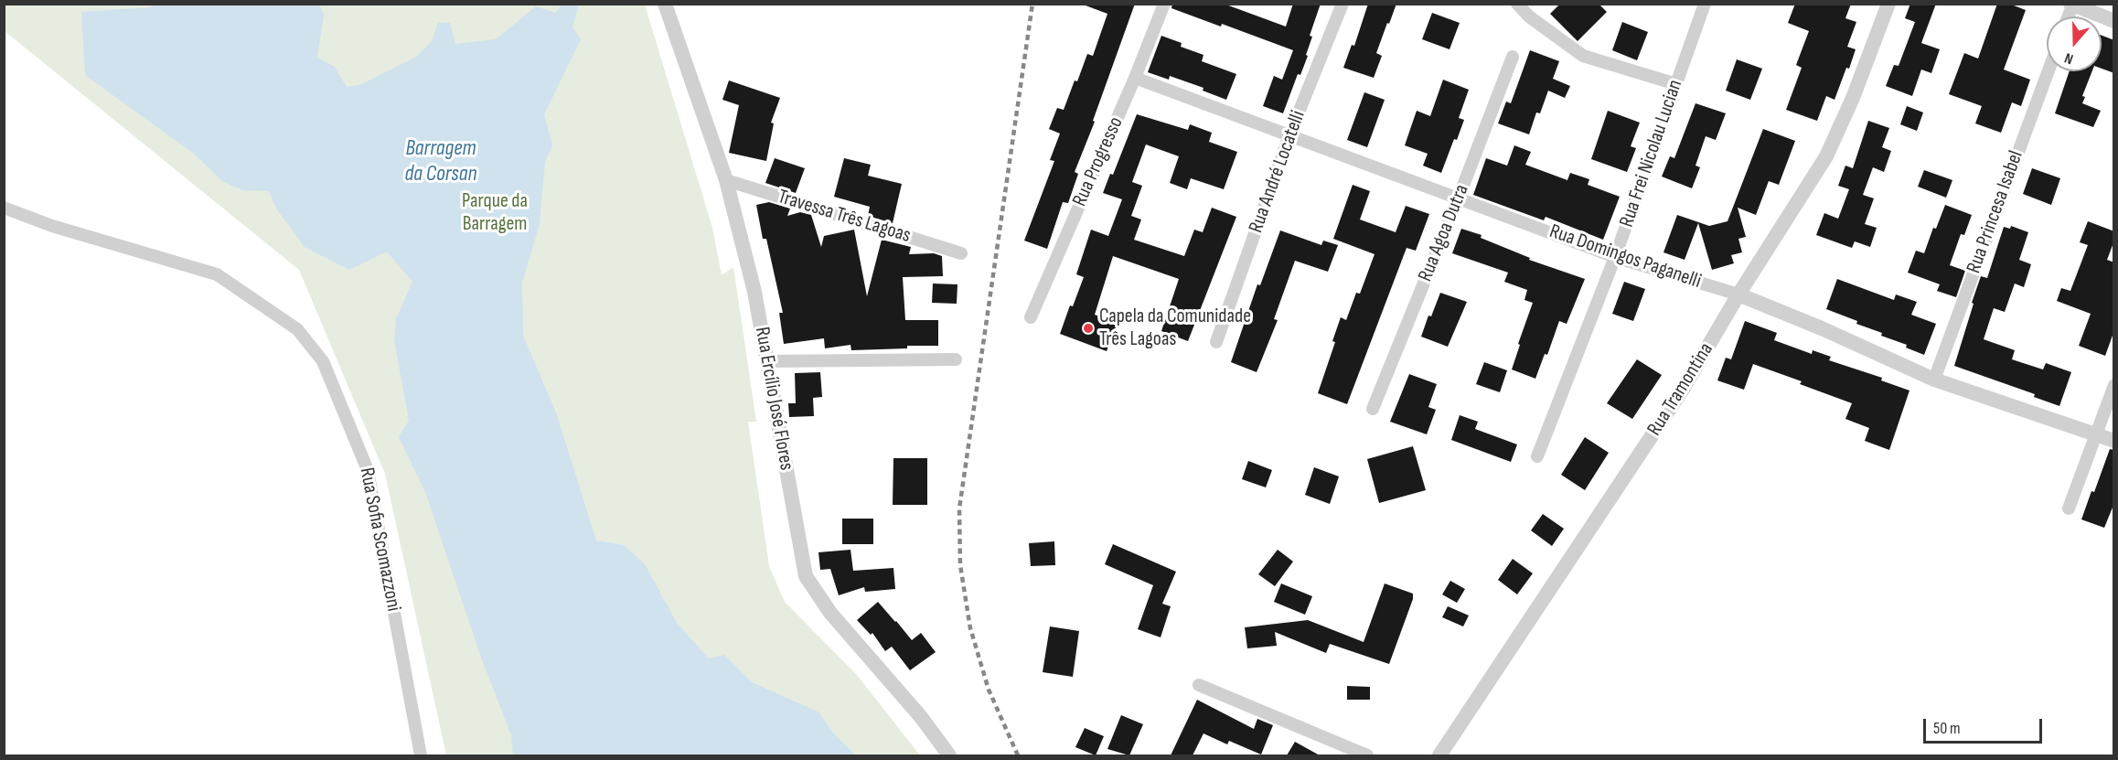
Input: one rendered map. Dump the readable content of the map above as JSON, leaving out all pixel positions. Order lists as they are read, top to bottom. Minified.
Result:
{"streets":{"street":["Rua Frei Nicolau Lucian","Rua Progresso","Rua André Locatelli","Rua Princesa Isabel","Travessa Três Lagoas","Rua Agoa Dutra","Rua Domingos Paganelli","Rua Tramontina","Rua Ercílio José Flores","Rua Sofia Scomazzoni"]},"crossings":[["Rua Frei Nicolau Lucian","Rua Domingos Paganelli"],["Rua Progresso","Rua Domingos Paganelli"],["Rua André Locatelli","Rua Domingos Paganelli"],["Rua Princesa Isabel","Rua Domingos Paganelli"],["Travessa Três Lagoas","Rua Ercílio José Flores"],["Rua Agoa Dutra","Rua Domingos Paganelli"],["Rua Domingos Paganelli","Rua Tramontina"]],"water":["Barragem da Corsan"],"parks":["Parque da Barragem"],"places":["Capela da Comunidade Três Lagoas"],"scale_bar":"50 m","north":"bottom"}
